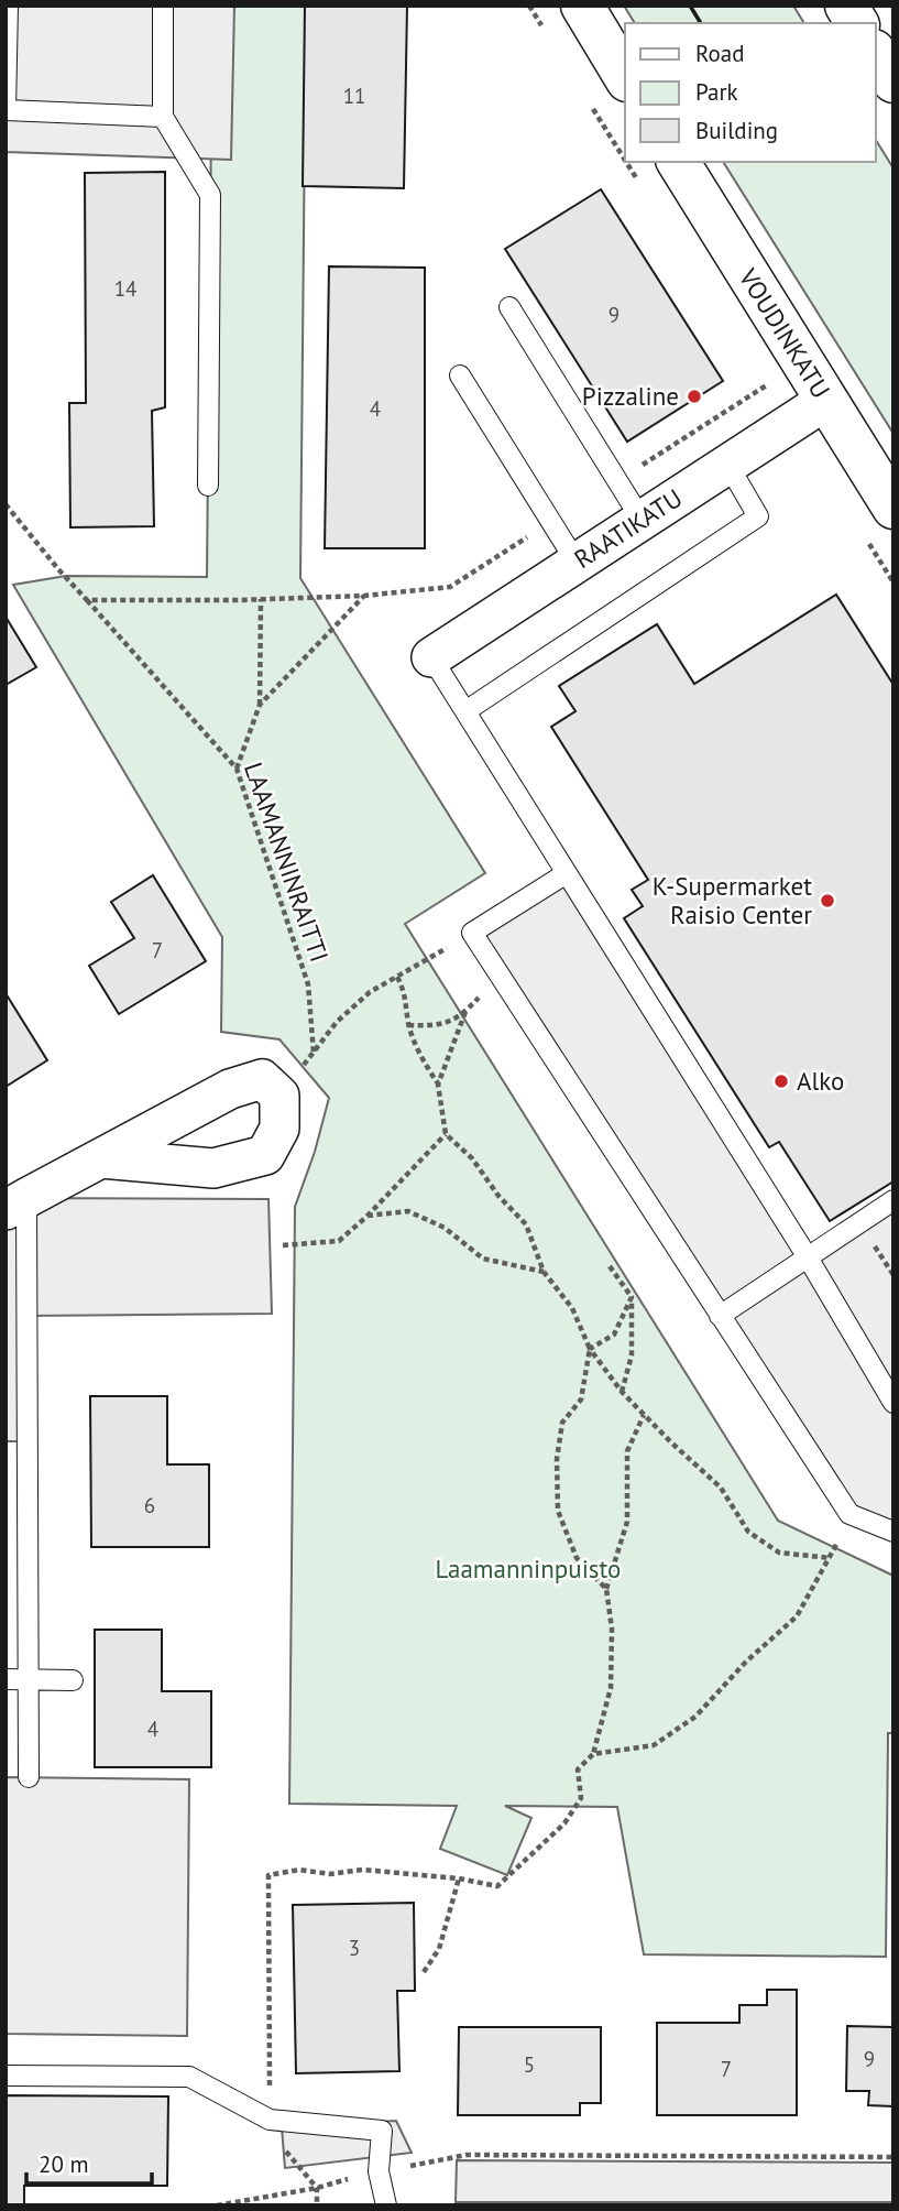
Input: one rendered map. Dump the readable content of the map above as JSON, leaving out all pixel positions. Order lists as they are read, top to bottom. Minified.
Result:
{"streets":{"main road":["VOUDINKATU"],"street":["RAATIKATU"],"path":["LAAMANNINRAITTI"]},"crossings":[["VOUDINKATU","RAATIKATU"]],"parks":["Laamanninpuisto"],"places":["Pizzaline","K-Supermarket Raisio Center","Alko"],"house_numbers":["11","14","9","4","7","6","4","3","9","5","7"],"legend":["Road","Park","Building"],"scale_bar":"20 m"}
